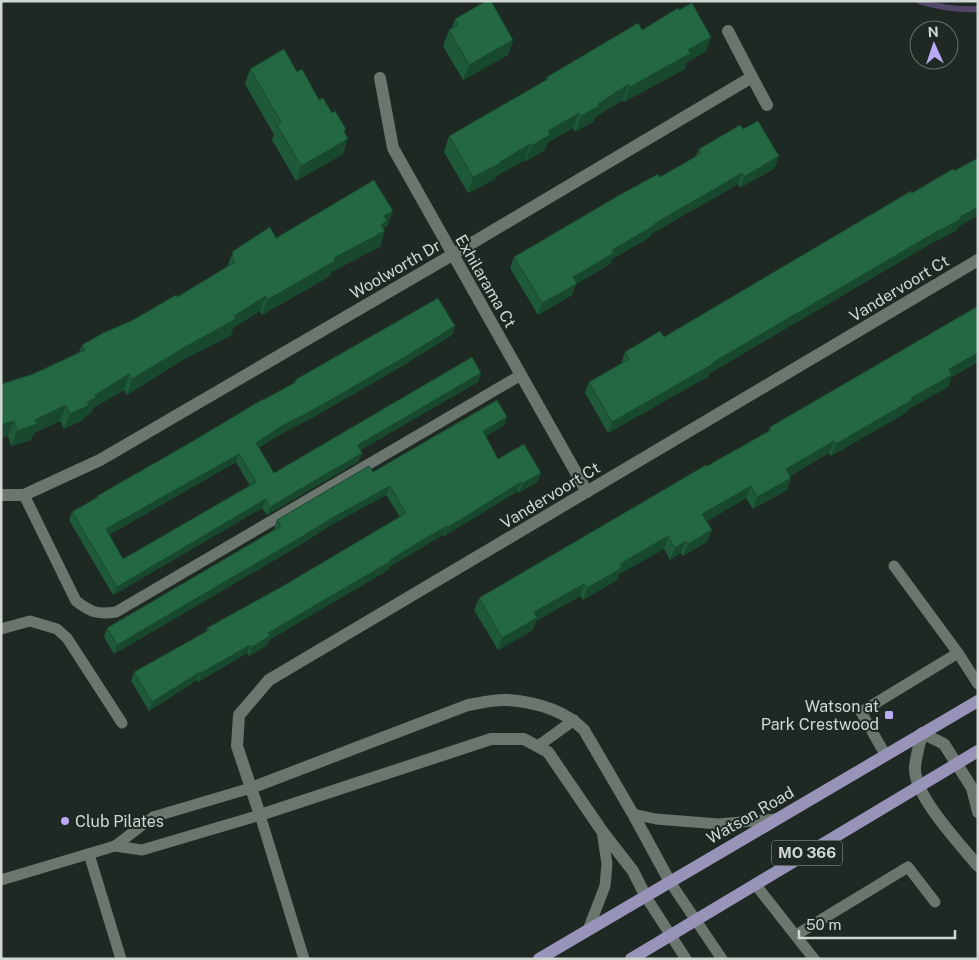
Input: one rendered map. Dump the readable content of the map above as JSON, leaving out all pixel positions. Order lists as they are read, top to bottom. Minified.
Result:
{"streets":{"main road":["Watson Road","MO 366"],"street":["Woolworth Dr","Exhilarama Ct","Vandervoort Ct"]},"crossings":[["Woolworth Dr","Exhilarama Ct"],["Exhilarama Ct","Vandervoort Ct"]],"places":{"transit":["Watson at Park Crestwood"],"other":["Club Pilates"]},"scale_bar":"50 m","north":"top"}
